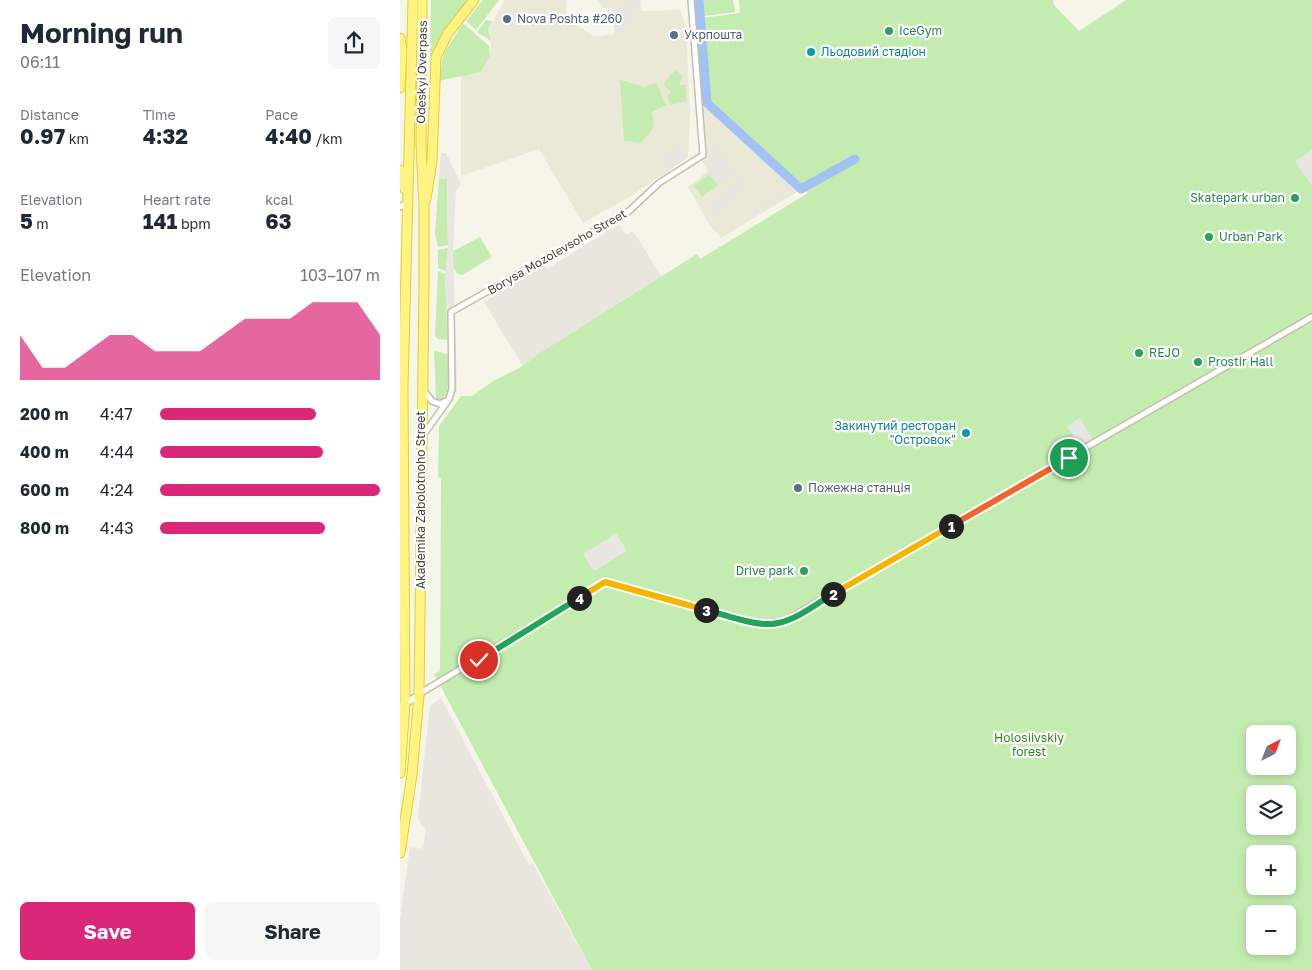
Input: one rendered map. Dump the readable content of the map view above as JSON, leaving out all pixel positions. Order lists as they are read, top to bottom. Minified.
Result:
{"streets":{"highway":["Odeskyi Overpass","Akademika Zabolotnoho Street"],"street":["Borysa Mozolevsoho Street"]},"crossings":[["Odeskyi Overpass","Akademika Zabolotnoho Street"]],"parks":["Holosiivskiy forest"],"places":["Nova Poshta #260","IceGym","Укрпошта","Льодовий стадіон","Skatepark urban","Urban Park","REJO","Prostir Hall","Закинутий ресторан \"Островок\"","Пожежна станція","Drive park"],"north":"top right","page":{"heading":["Morning run","06:11"],"stats":[["Distance","0.97 km"],["Time","4:32"],["Pace","4:40 /km"],["Elevation","5 m"],["Heart rate","141 bpm"],["kcal","63"]],"chart":["Elevation","103–107 m"],"list":[{"name":"200 m","note":"4:47"},{"name":"400 m","note":"4:44"},{"name":"600 m","note":"4:24"},{"name":"800 m","note":"4:43"}],"pins":["1","2","4","3"],"map_buttons":["+","−"],"buttons":["Save","Share"]}}
